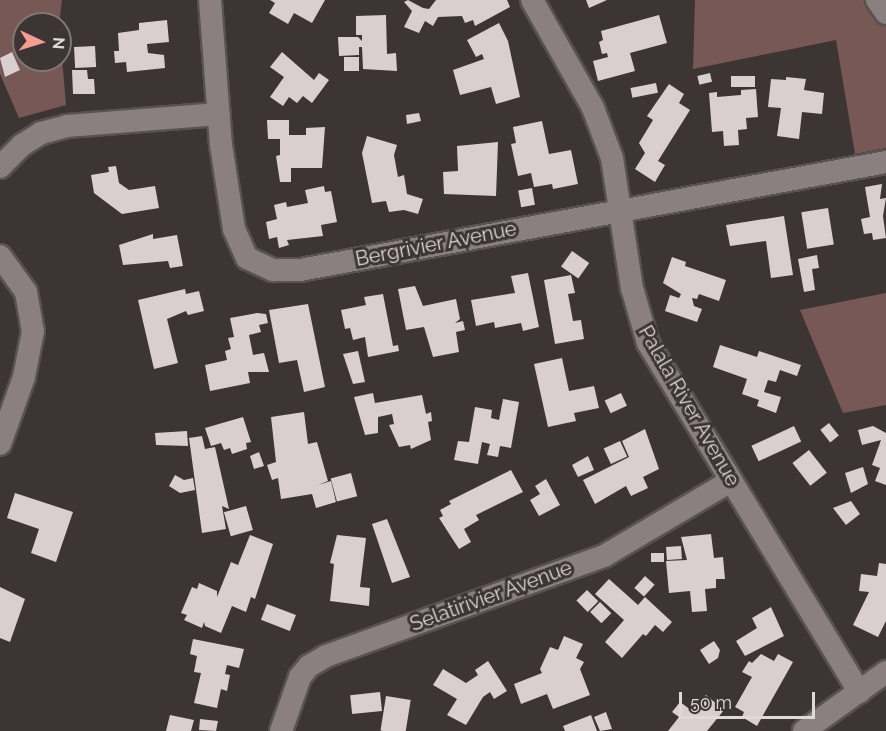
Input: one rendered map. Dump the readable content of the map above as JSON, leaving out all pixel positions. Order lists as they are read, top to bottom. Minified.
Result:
{"streets":{"street":["Bergrivier Avenue","Palala River Avenue","Selatirivier Avenue"]},"crossings":[["Bergrivier Avenue","Palala River Avenue"],["Palala River Avenue","Selatirivier Avenue"]],"scale_bar":"50 m","north":"right"}
